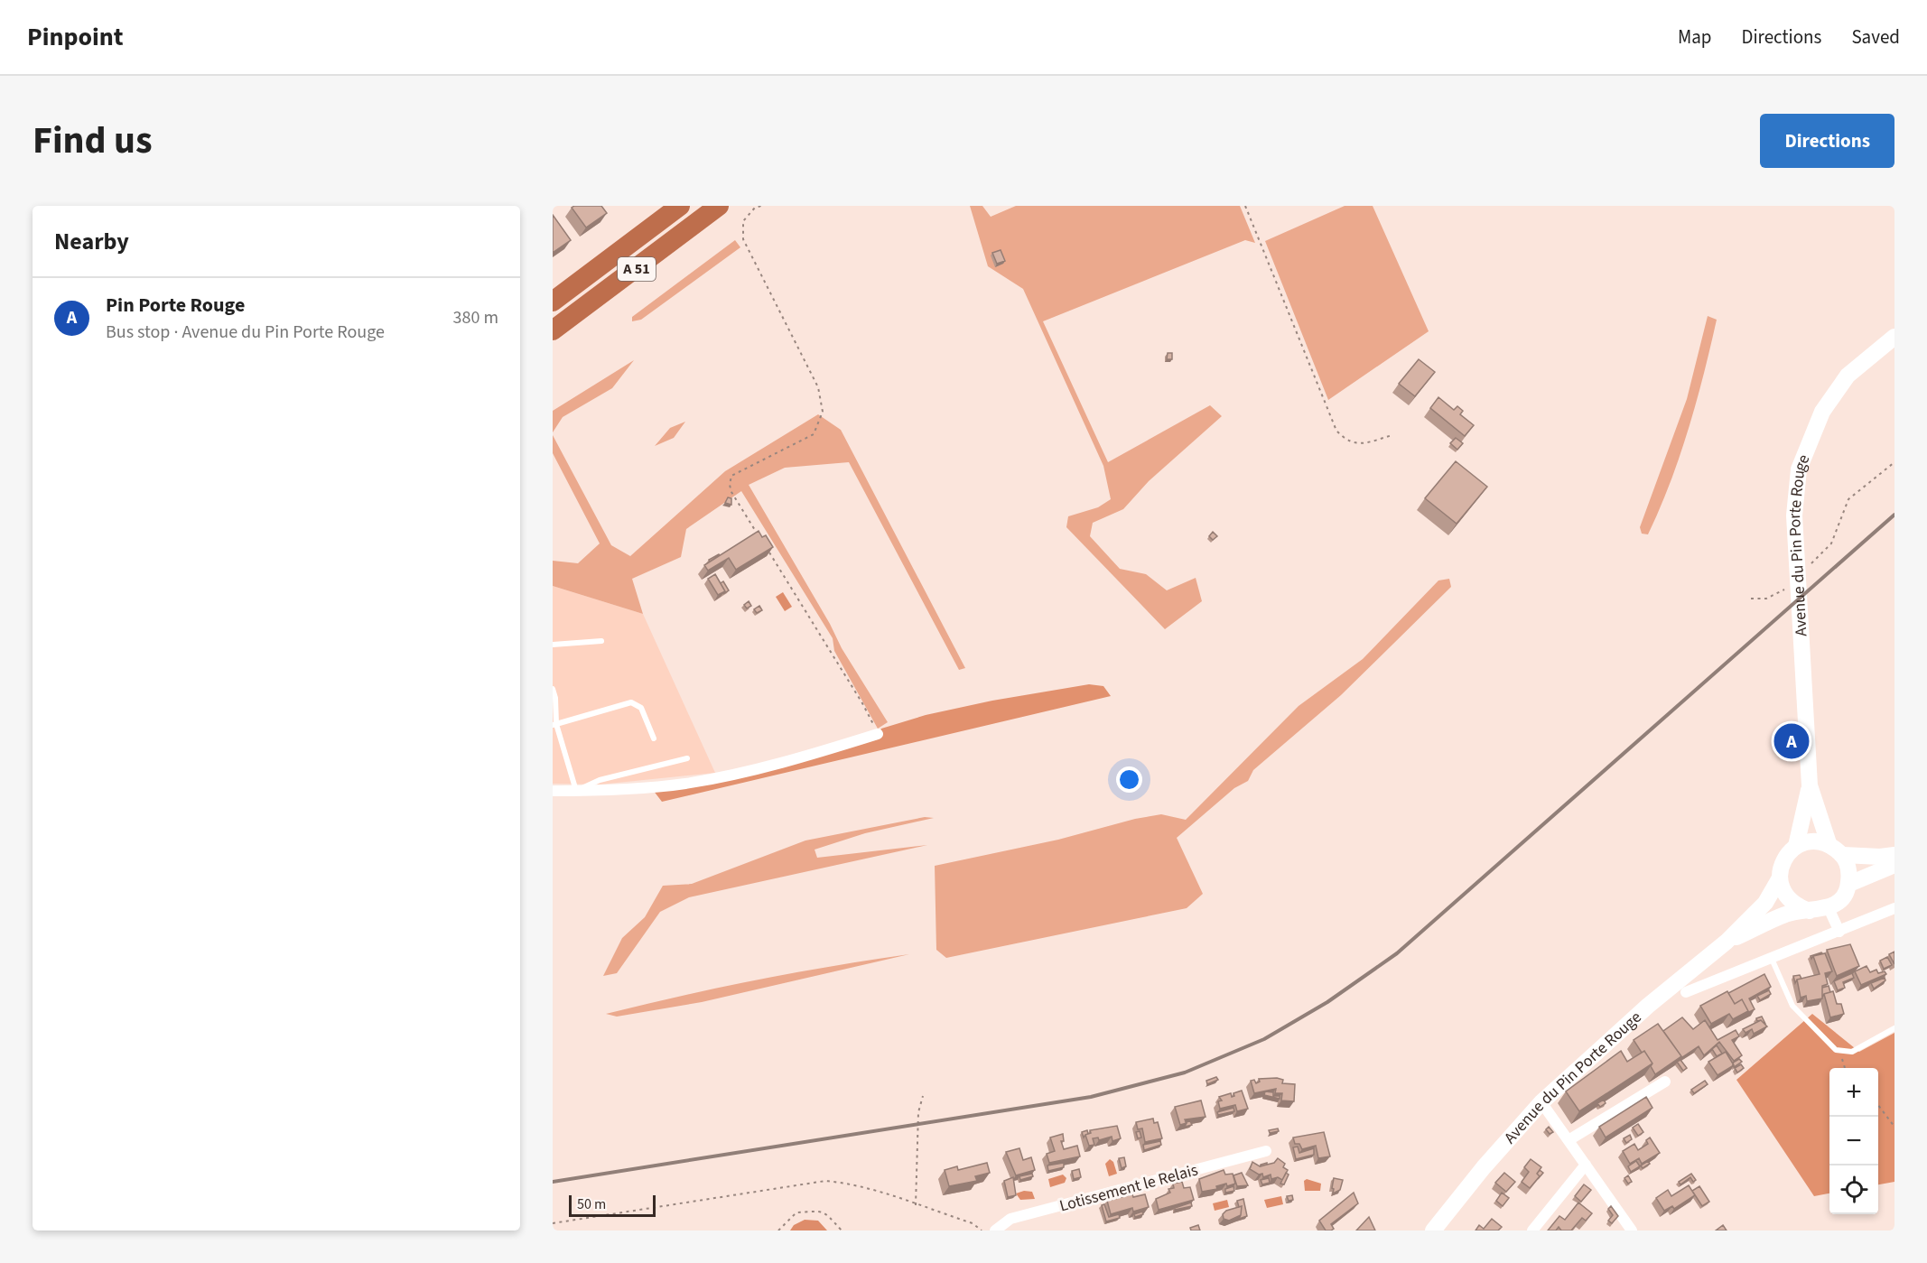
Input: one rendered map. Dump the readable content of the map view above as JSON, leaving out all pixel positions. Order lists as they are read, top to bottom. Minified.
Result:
{"streets":{"highway":["A 51"],"main road":["Avenue du Pin Porte Rouge"],"street":["Lotissement le Relais"]},"scale_bar":"50 m","page":{"header":"Pinpoint","nav":["Map","Directions","Saved"],"title":"Find us","buttons":"Directions","heading":"Nearby","list":[{"mark":"A","name":"Pin Porte Rouge","note":"Bus stop · Avenue du Pin Porte Rouge","value":"380 m"}],"pins":"A","map_buttons":["+","−"],"scale":"50 m"}}
